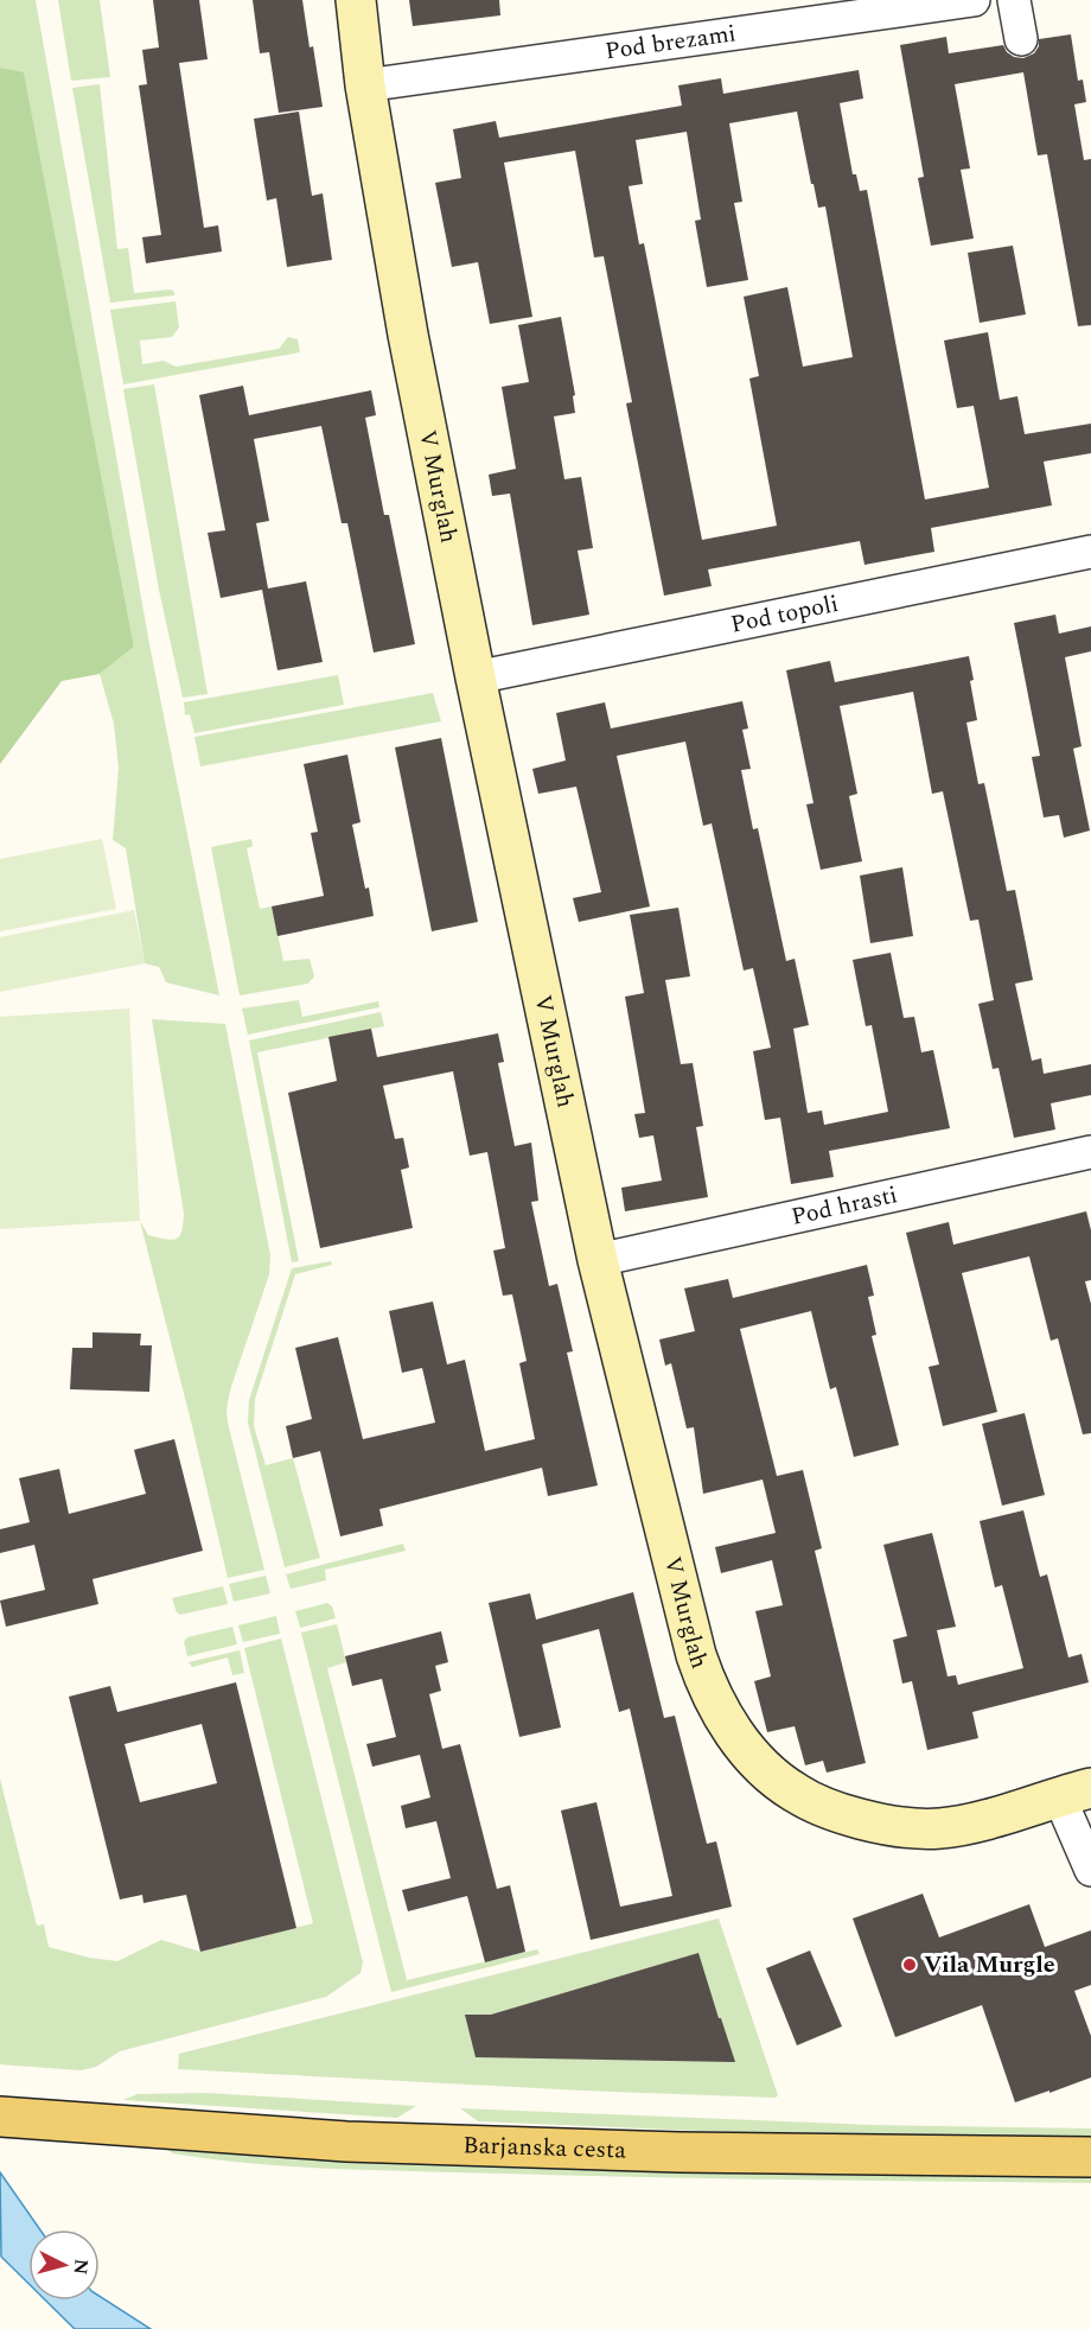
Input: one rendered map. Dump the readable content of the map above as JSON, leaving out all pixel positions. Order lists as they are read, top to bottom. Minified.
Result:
{"streets":{"main road":["Barjanska cesta"],"street":["Pod brezami","V Murglah","Pod topoli","Pod hrasti"]},"crossings":[["Pod brezami","V Murglah"],["V Murglah","Pod topoli"],["V Murglah","Pod hrasti"]],"places":["Vila Murgle"],"north":"right"}
